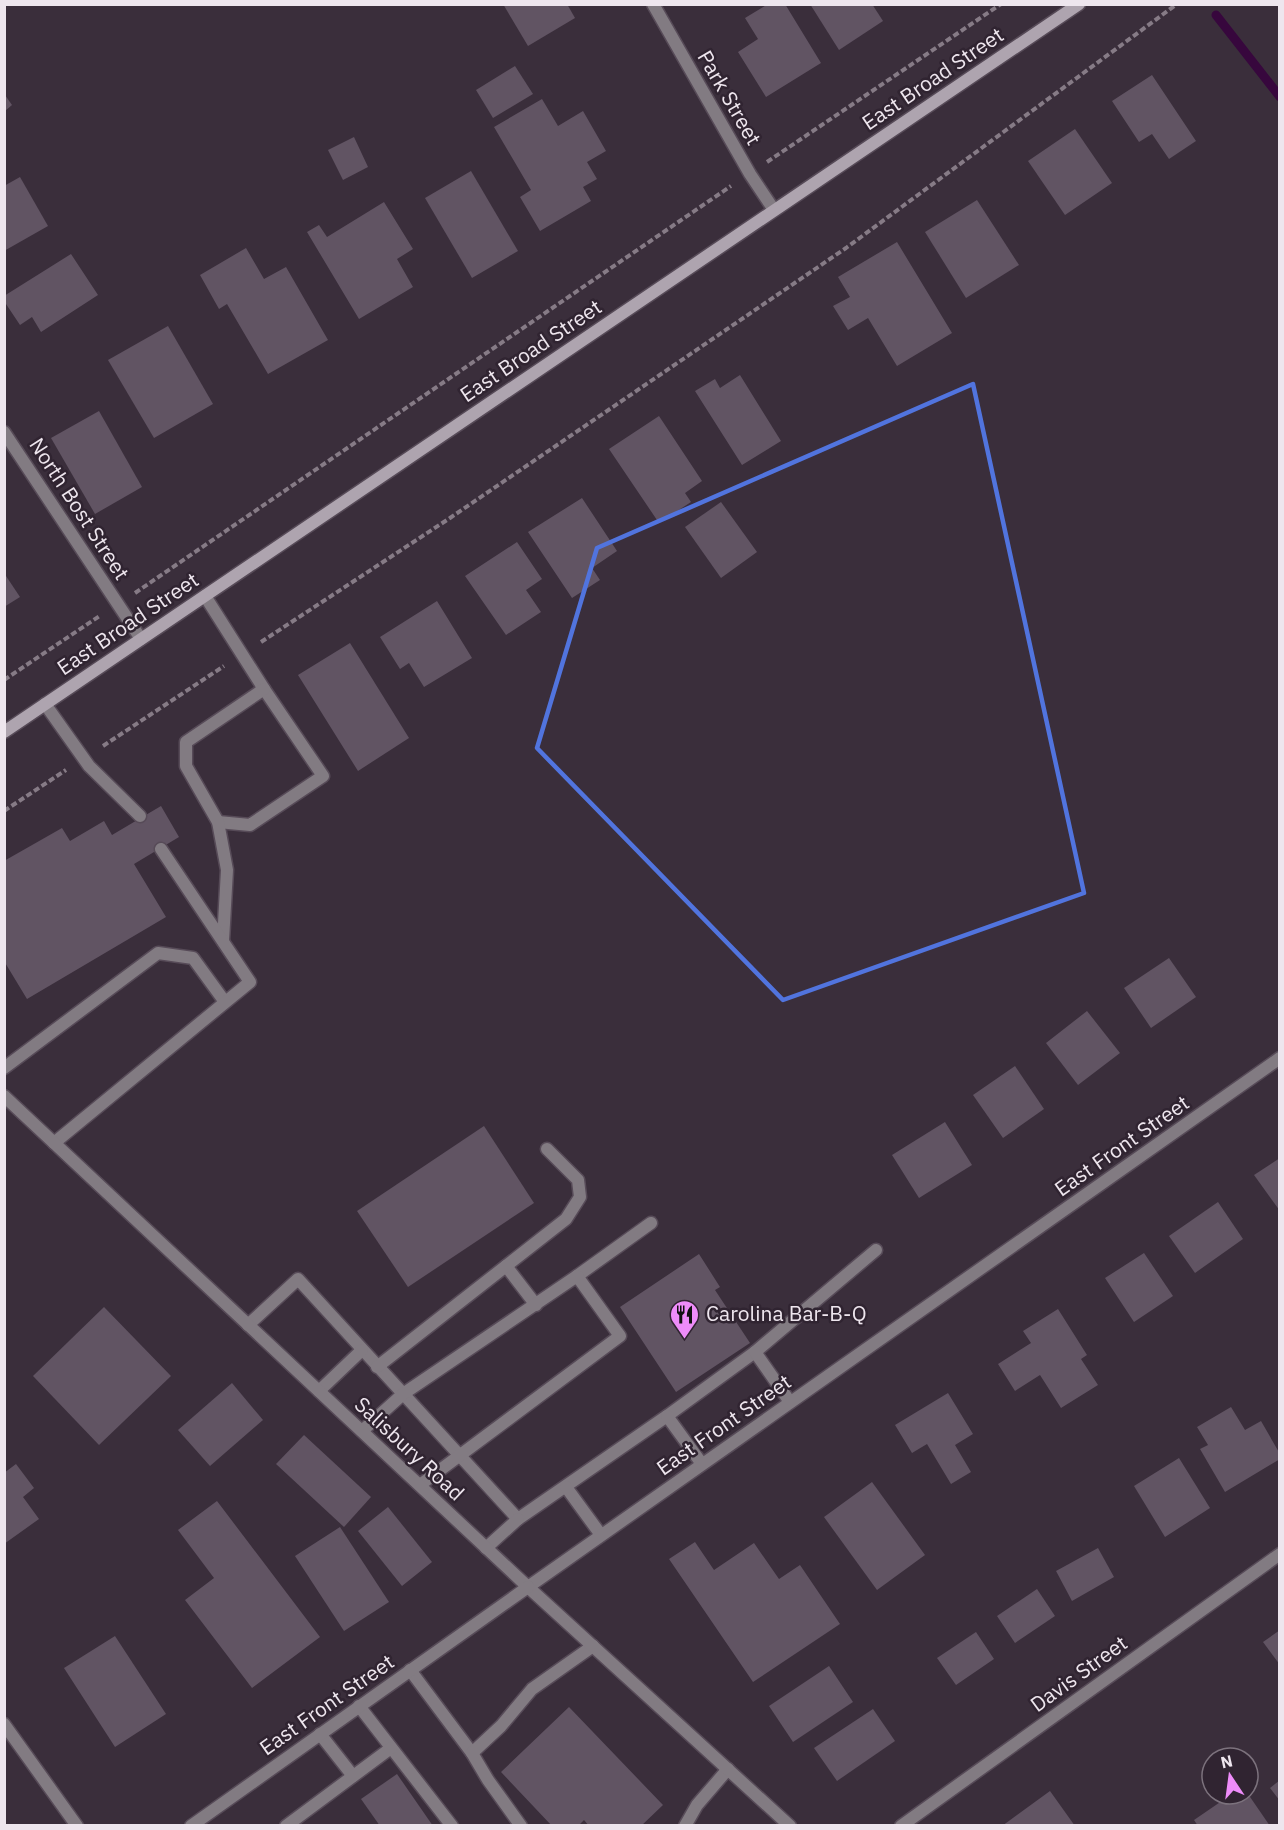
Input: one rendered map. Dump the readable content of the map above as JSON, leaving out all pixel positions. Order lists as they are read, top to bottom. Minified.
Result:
{"streets":{"main road":["East Broad Street"],"street":["Park Street","North Bost Street","East Front Street","Salisbury Road","Davis Street"]},"crossings":[["East Broad Street","Park Street"],["East Broad Street","North Bost Street"],["East Front Street","Salisbury Road"]],"places":{"restaurant":["Carolina Bar-B-Q"]},"north":"top"}
